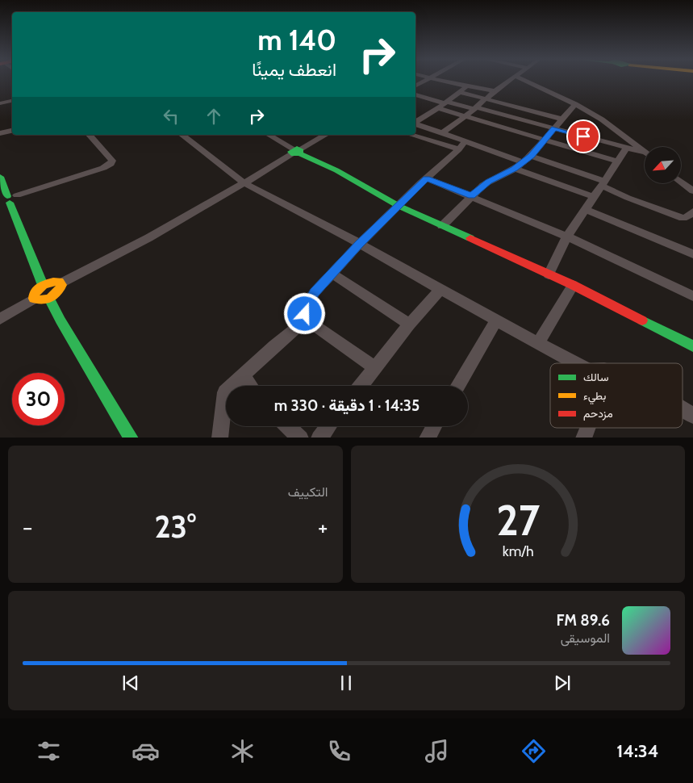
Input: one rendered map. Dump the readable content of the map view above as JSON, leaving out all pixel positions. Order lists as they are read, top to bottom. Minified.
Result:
{"legend":["سالك","بطيء","مزدحم"],"north":"bottom left","page":{"turn":["140 m","انعطف يمينًا"],"limit":"30","trip":"14:35 · 1 دقيقة · 330 m","tile":"التكييف","heat":["−","23°","+"],"song":["89.6 FM","الموسيقى"],"tabs":"14:34","gauge":["27","km/h"]}}
